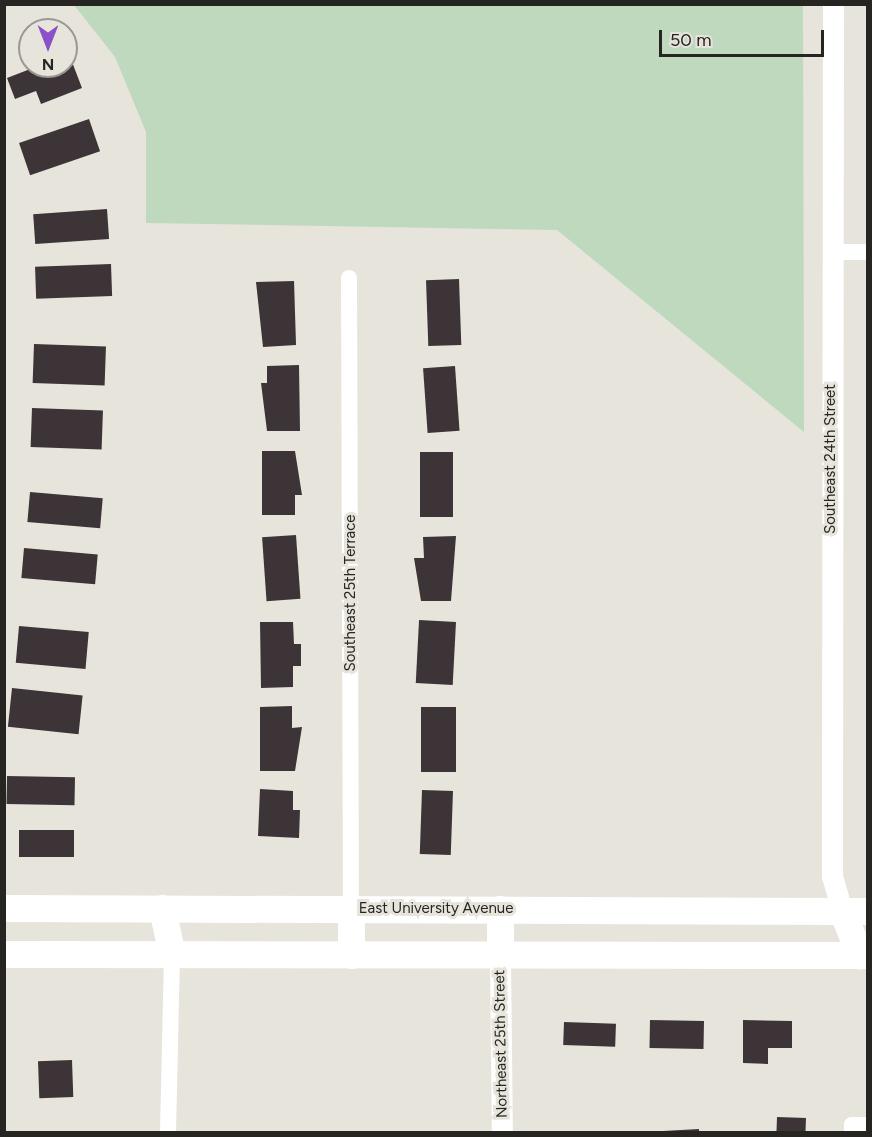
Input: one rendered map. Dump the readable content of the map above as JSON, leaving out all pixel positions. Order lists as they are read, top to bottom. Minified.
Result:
{"streets":{"main road":["East University Avenue"],"street":["Southeast 24th Street","Southeast 25th Terrace","Northeast 25th Street"]},"crossings":[["Southeast 24th Street","East University Avenue"],["Southeast 25th Terrace","East University Avenue"]],"scale_bar":"50 m","north":"bottom"}
